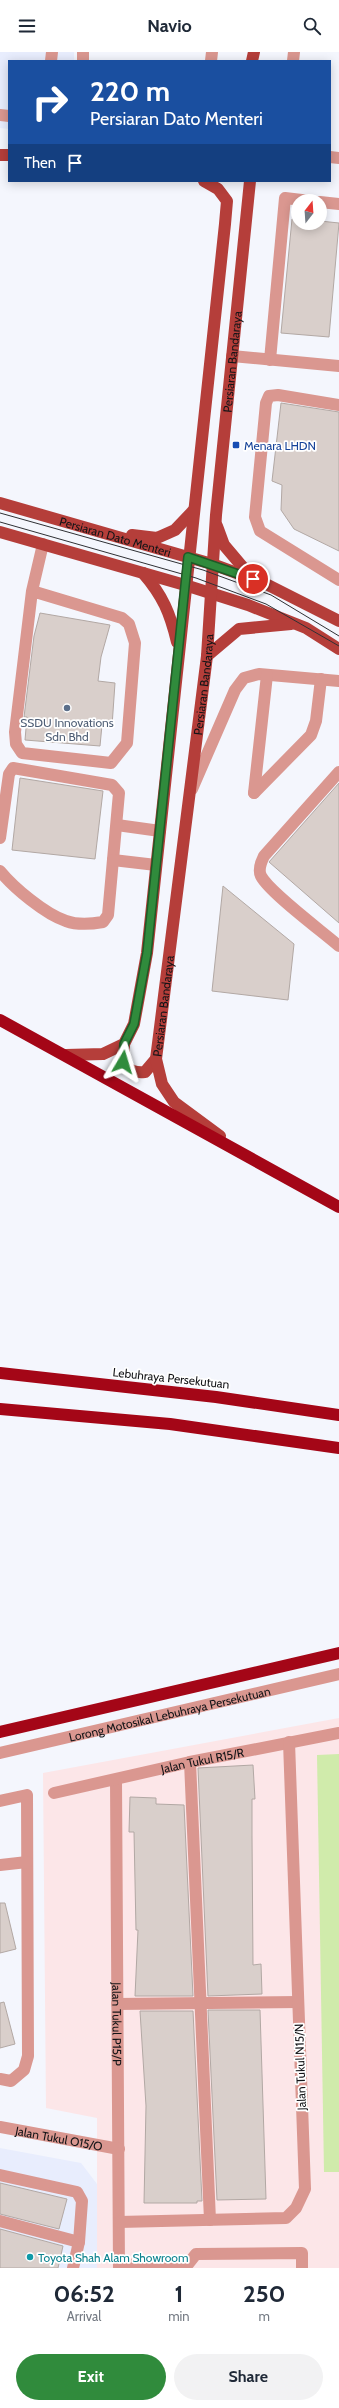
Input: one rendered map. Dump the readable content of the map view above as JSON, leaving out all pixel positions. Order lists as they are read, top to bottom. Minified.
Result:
{"streets":{"highway":["Lebuhraya Persekutuan"],"main road":["Persiaran Bandaraya","Persiaran Dato Menteri"],"street":["Lorong Motosikal Lebuhraya Persekutuan","Jalan Tukul R15/R","Jalan Tukul P15/P","Jalan Tukul N15/N","Jalan Tukul O15/O"]},"crossings":[["Persiaran Bandaraya","Persiaran Dato Menteri"],["Jalan Tukul R15/R","Jalan Tukul P15/P"],["Jalan Tukul R15/R","Jalan Tukul N15/N"],["Jalan Tukul P15/P","Jalan Tukul N15/N"],["Jalan Tukul P15/P","Jalan Tukul O15/O"]],"places":{"transit":["Menara LHDN"],"other":["SSDU Innovations Sdn Bhd","Toyota Shah Alam Showroom"]},"north":"top","page":{"header":"Navio","turn":["220 m","Persiaran Dato Menteri"],"then":"Then","eta":["06:52","Arrival","1","min","250","m"],"buttons":["Exit","Share"]}}
